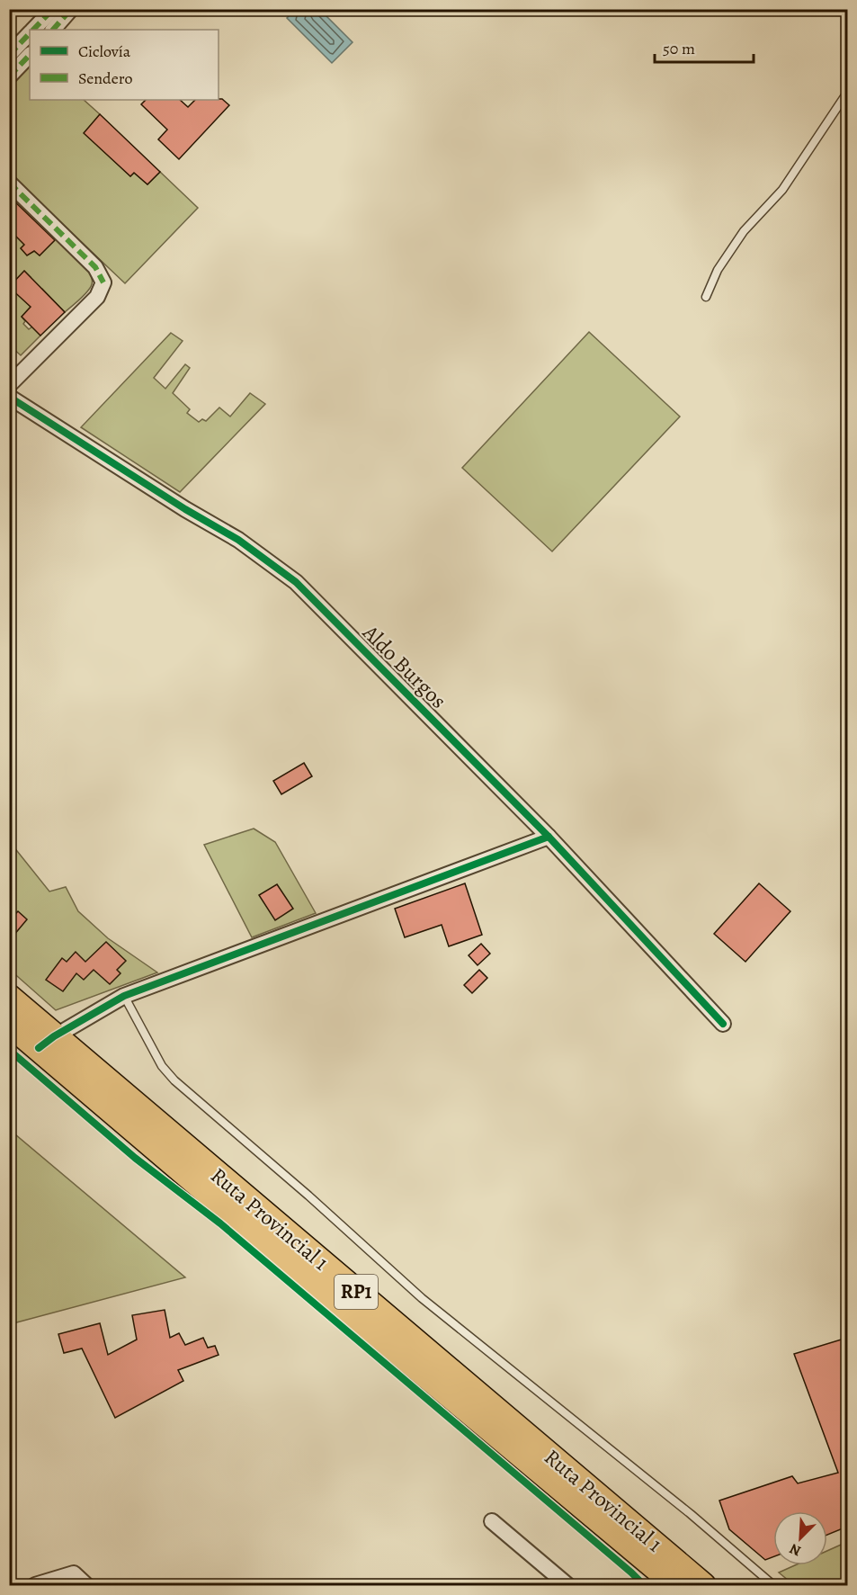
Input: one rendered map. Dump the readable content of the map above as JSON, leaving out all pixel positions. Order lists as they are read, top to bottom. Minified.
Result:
{"streets":{"main road":["Ruta Provincial 1","RP1"],"street":["Aldo Burgos"]},"legend":["Ciclovía","Sendero"],"scale_bar":"50 m","north":"bottom left"}
